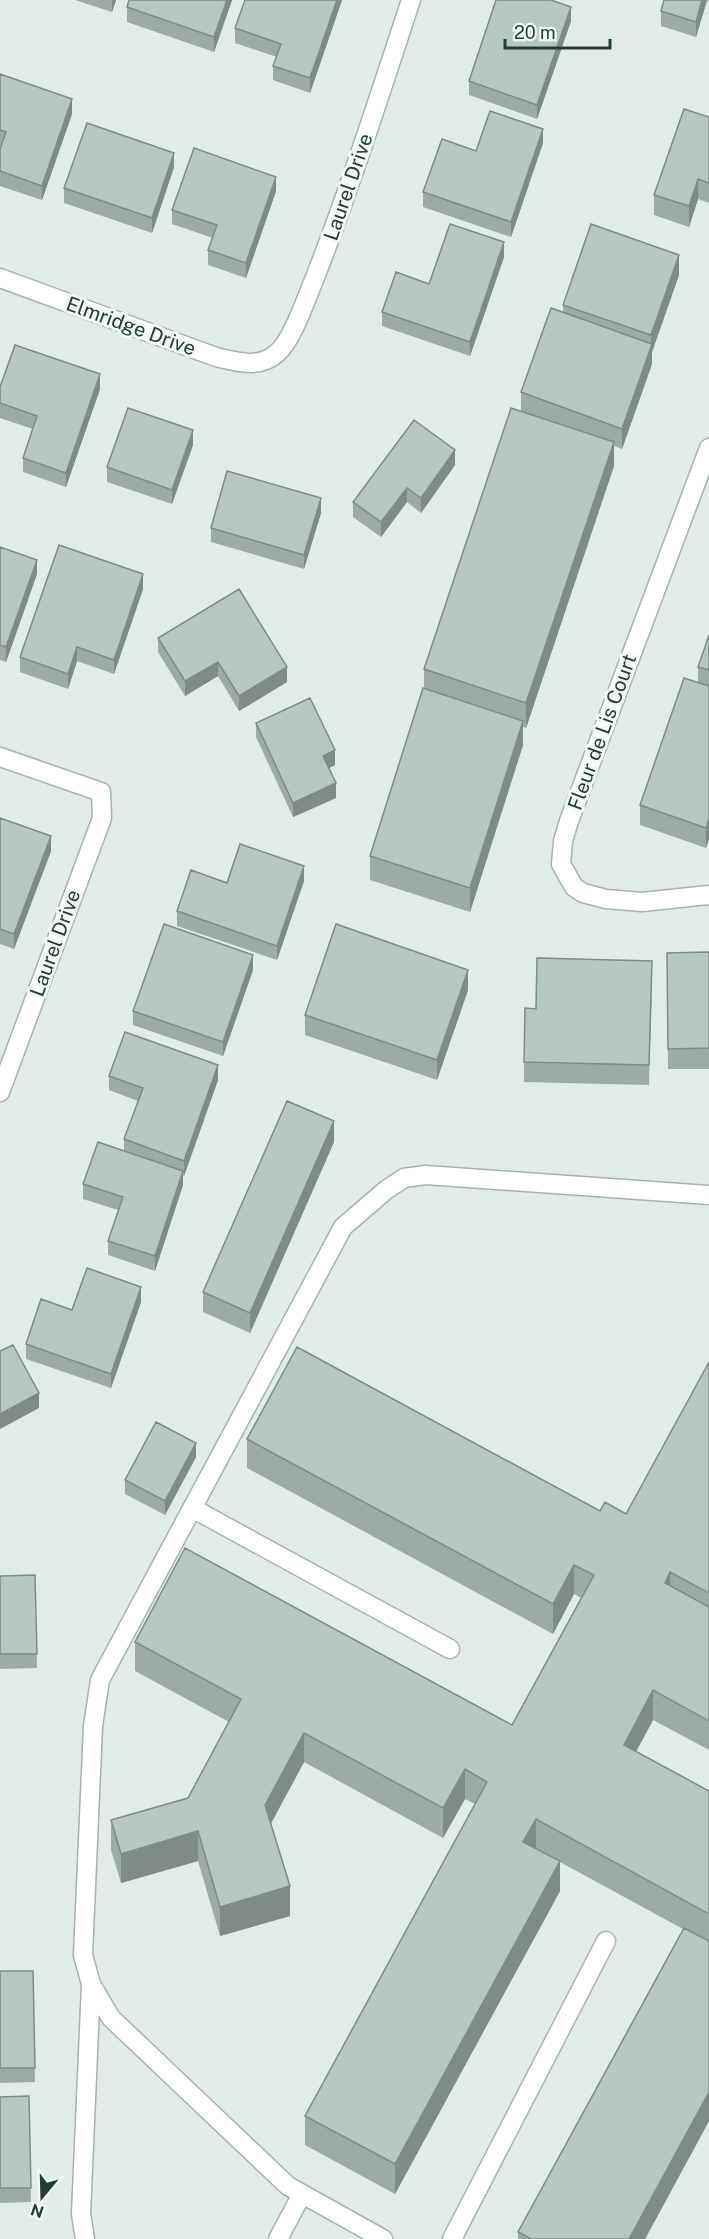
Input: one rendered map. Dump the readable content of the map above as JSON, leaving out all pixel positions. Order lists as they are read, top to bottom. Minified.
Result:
{"streets":{"street":["Laurel Drive","Elmridge Drive","Fleur de Lis Court"]},"crossings":[["Laurel Drive","Elmridge Drive"]],"scale_bar":"20 m","north":"bottom"}
